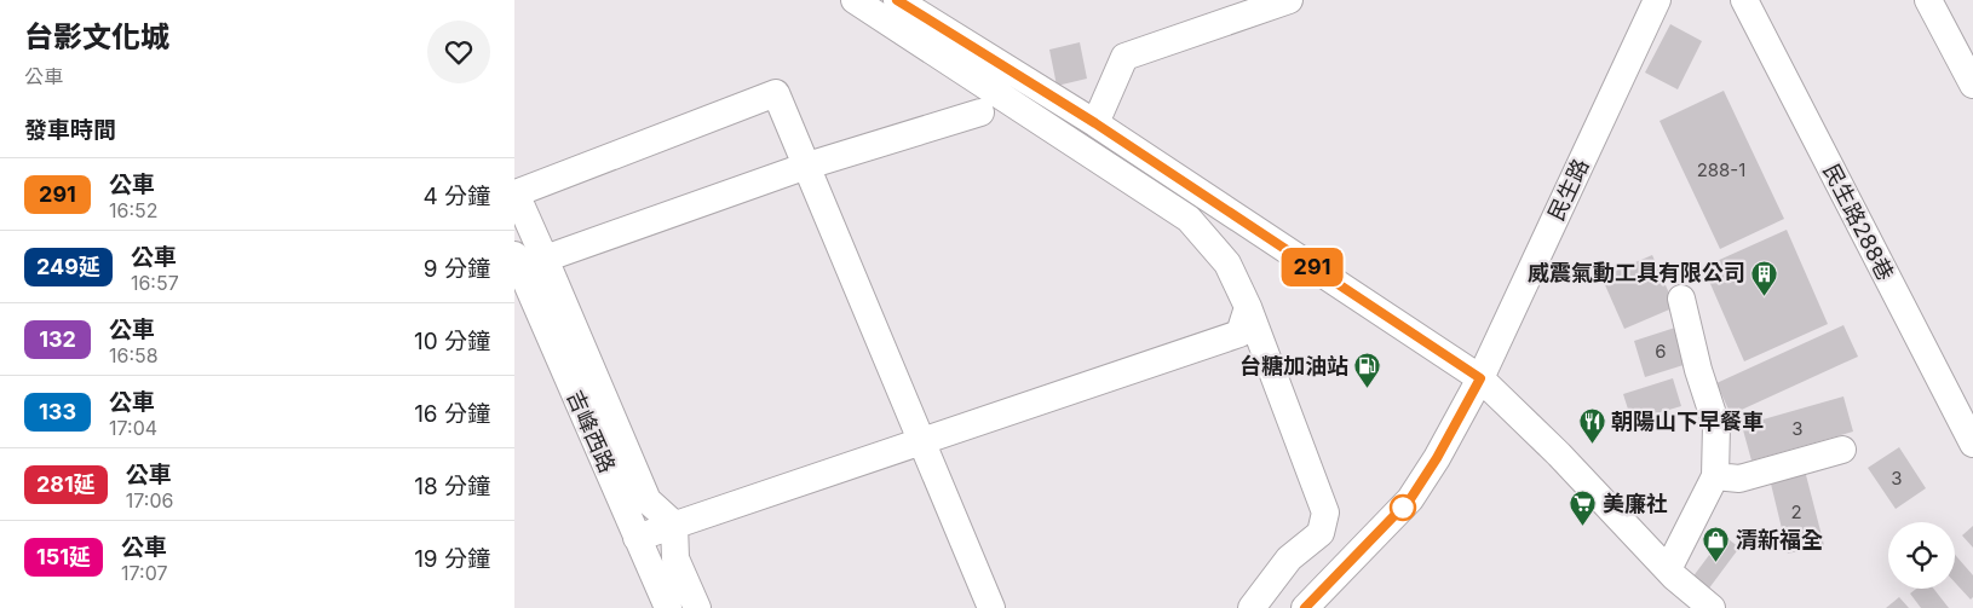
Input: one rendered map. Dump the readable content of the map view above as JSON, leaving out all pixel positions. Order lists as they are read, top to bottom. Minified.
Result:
{"streets":{"street":["民生路","民生路288巷","吉峰西路"]},"places":{"building":["威震氣動工具有限公司"],"fuel station":["台糖加油站"],"restaurant":["朝陽山下早餐車"],"supermarket":["美廉社"],"shop":["清新福全"]},"lines":["bus line 291"],"house_numbers":["288-1","6","3","3","2"],"page":{"heading":[["台影文化城","公車"],"發車時間"],"on_map":"291","list":[{"mark":"291","name":"公車","note":"16:52","value":"4 分鐘"},{"mark":"249延","name":"公車","note":"16:57","value":"9 分鐘"},{"mark":"132","name":"公車","note":"16:58","value":"10 分鐘"},{"mark":"133","name":"公車","note":"17:04","value":"16 分鐘"},{"mark":"281延","name":"公車","note":"17:06","value":"18 分鐘"},{"mark":"151延","name":"公車","note":"17:07","value":"19 分鐘"}]}}
